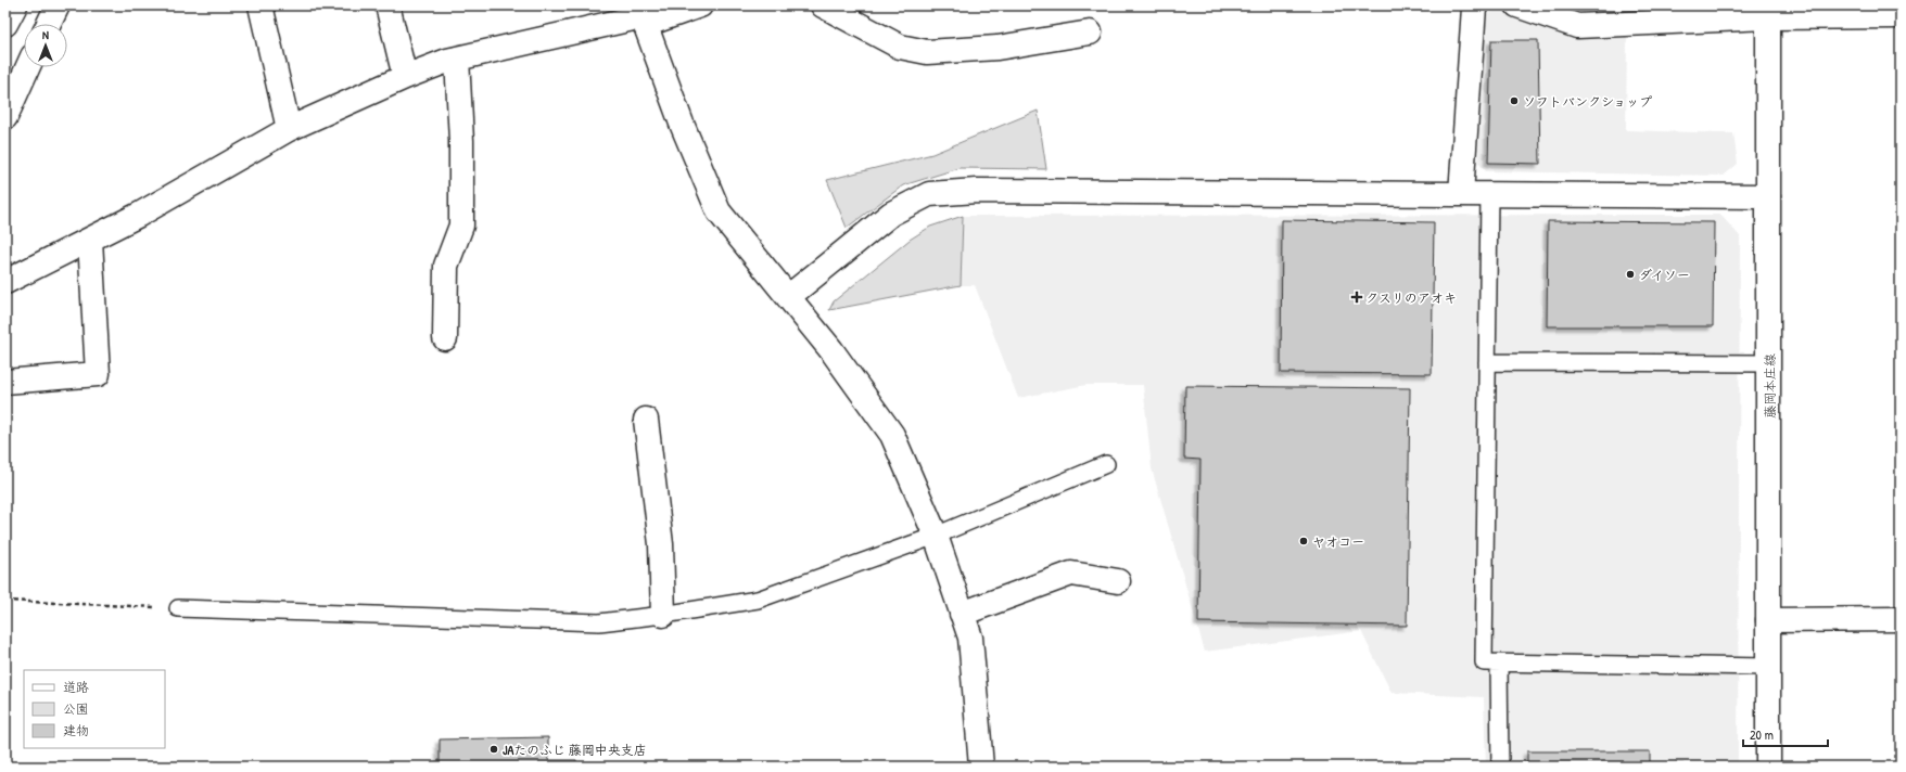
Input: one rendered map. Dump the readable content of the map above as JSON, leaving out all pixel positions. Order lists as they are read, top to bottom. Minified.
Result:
{"streets":{"street":["藤岡本庄線"]},"places":{"other":["ソフトバンクショップ","ダイソー","ヤオコー","JAたのふじ 藤岡中央支店"],"health":["クスリのアオキ"]},"legend":["道路","公園","建物"],"scale_bar":"20 m","north":"top"}
